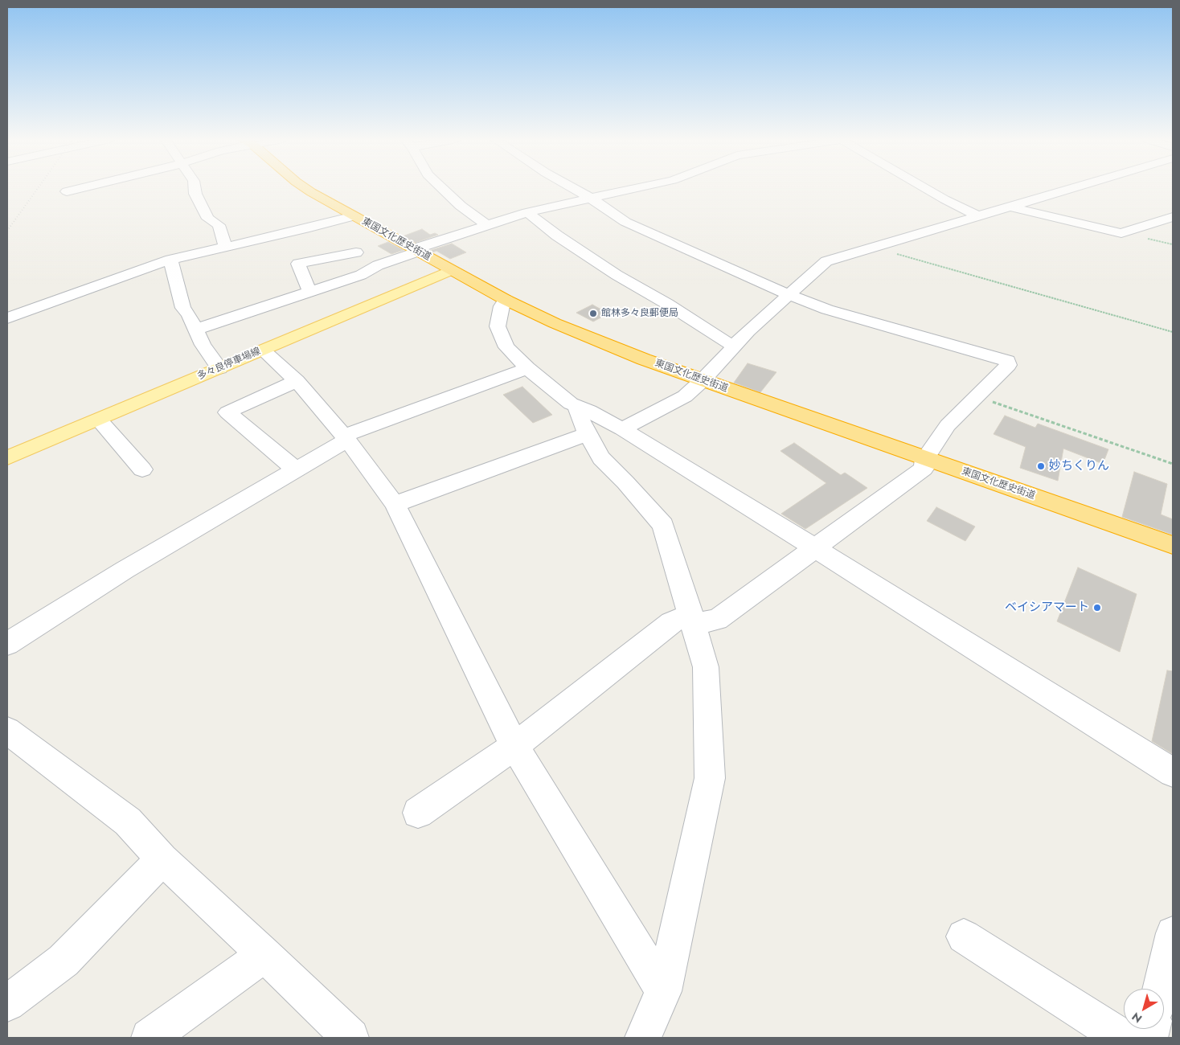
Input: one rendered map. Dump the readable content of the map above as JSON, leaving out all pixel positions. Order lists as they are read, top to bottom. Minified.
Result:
{"streets":{"highway":["東国文化歴史街道"],"main road":["多々良停車場線"]},"crossings":[["東国文化歴史街道","多々良停車場線"]],"places":["館林多々良郵便局","妙ちくりん","ベイシアマート"],"north":"bottom left"}
